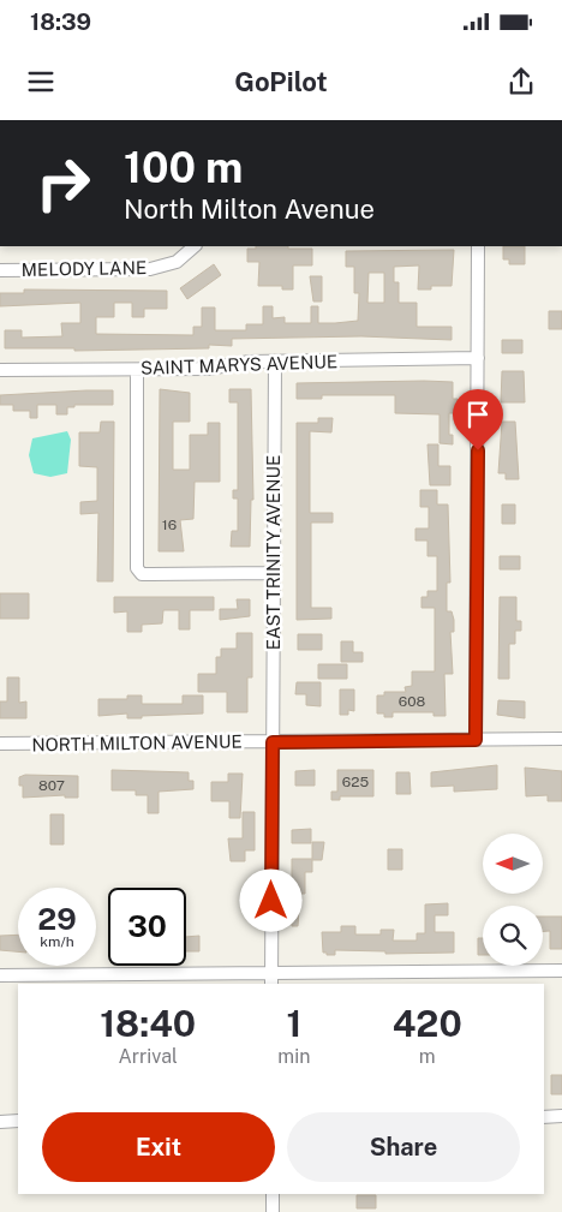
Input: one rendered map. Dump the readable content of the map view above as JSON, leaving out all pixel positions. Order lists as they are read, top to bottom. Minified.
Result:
{"streets":{"street":["MELODY LANE","SAINT MARYS AVENUE","EAST TRINITY AVENUE","NORTH MILTON AVENUE"]},"crossings":[["SAINT MARYS AVENUE","EAST TRINITY AVENUE"],["EAST TRINITY AVENUE","NORTH MILTON AVENUE"]],"house_numbers":["16","608","625","807"],"north":"left","page":{"status":"18:39","header":"GoPilot","turn":["100 m","North Milton Avenue"],"speed":"29 km/h","limit":"30","eta":["18:40","Arrival","1","min","420","m"],"buttons":["Exit","Share"]}}
